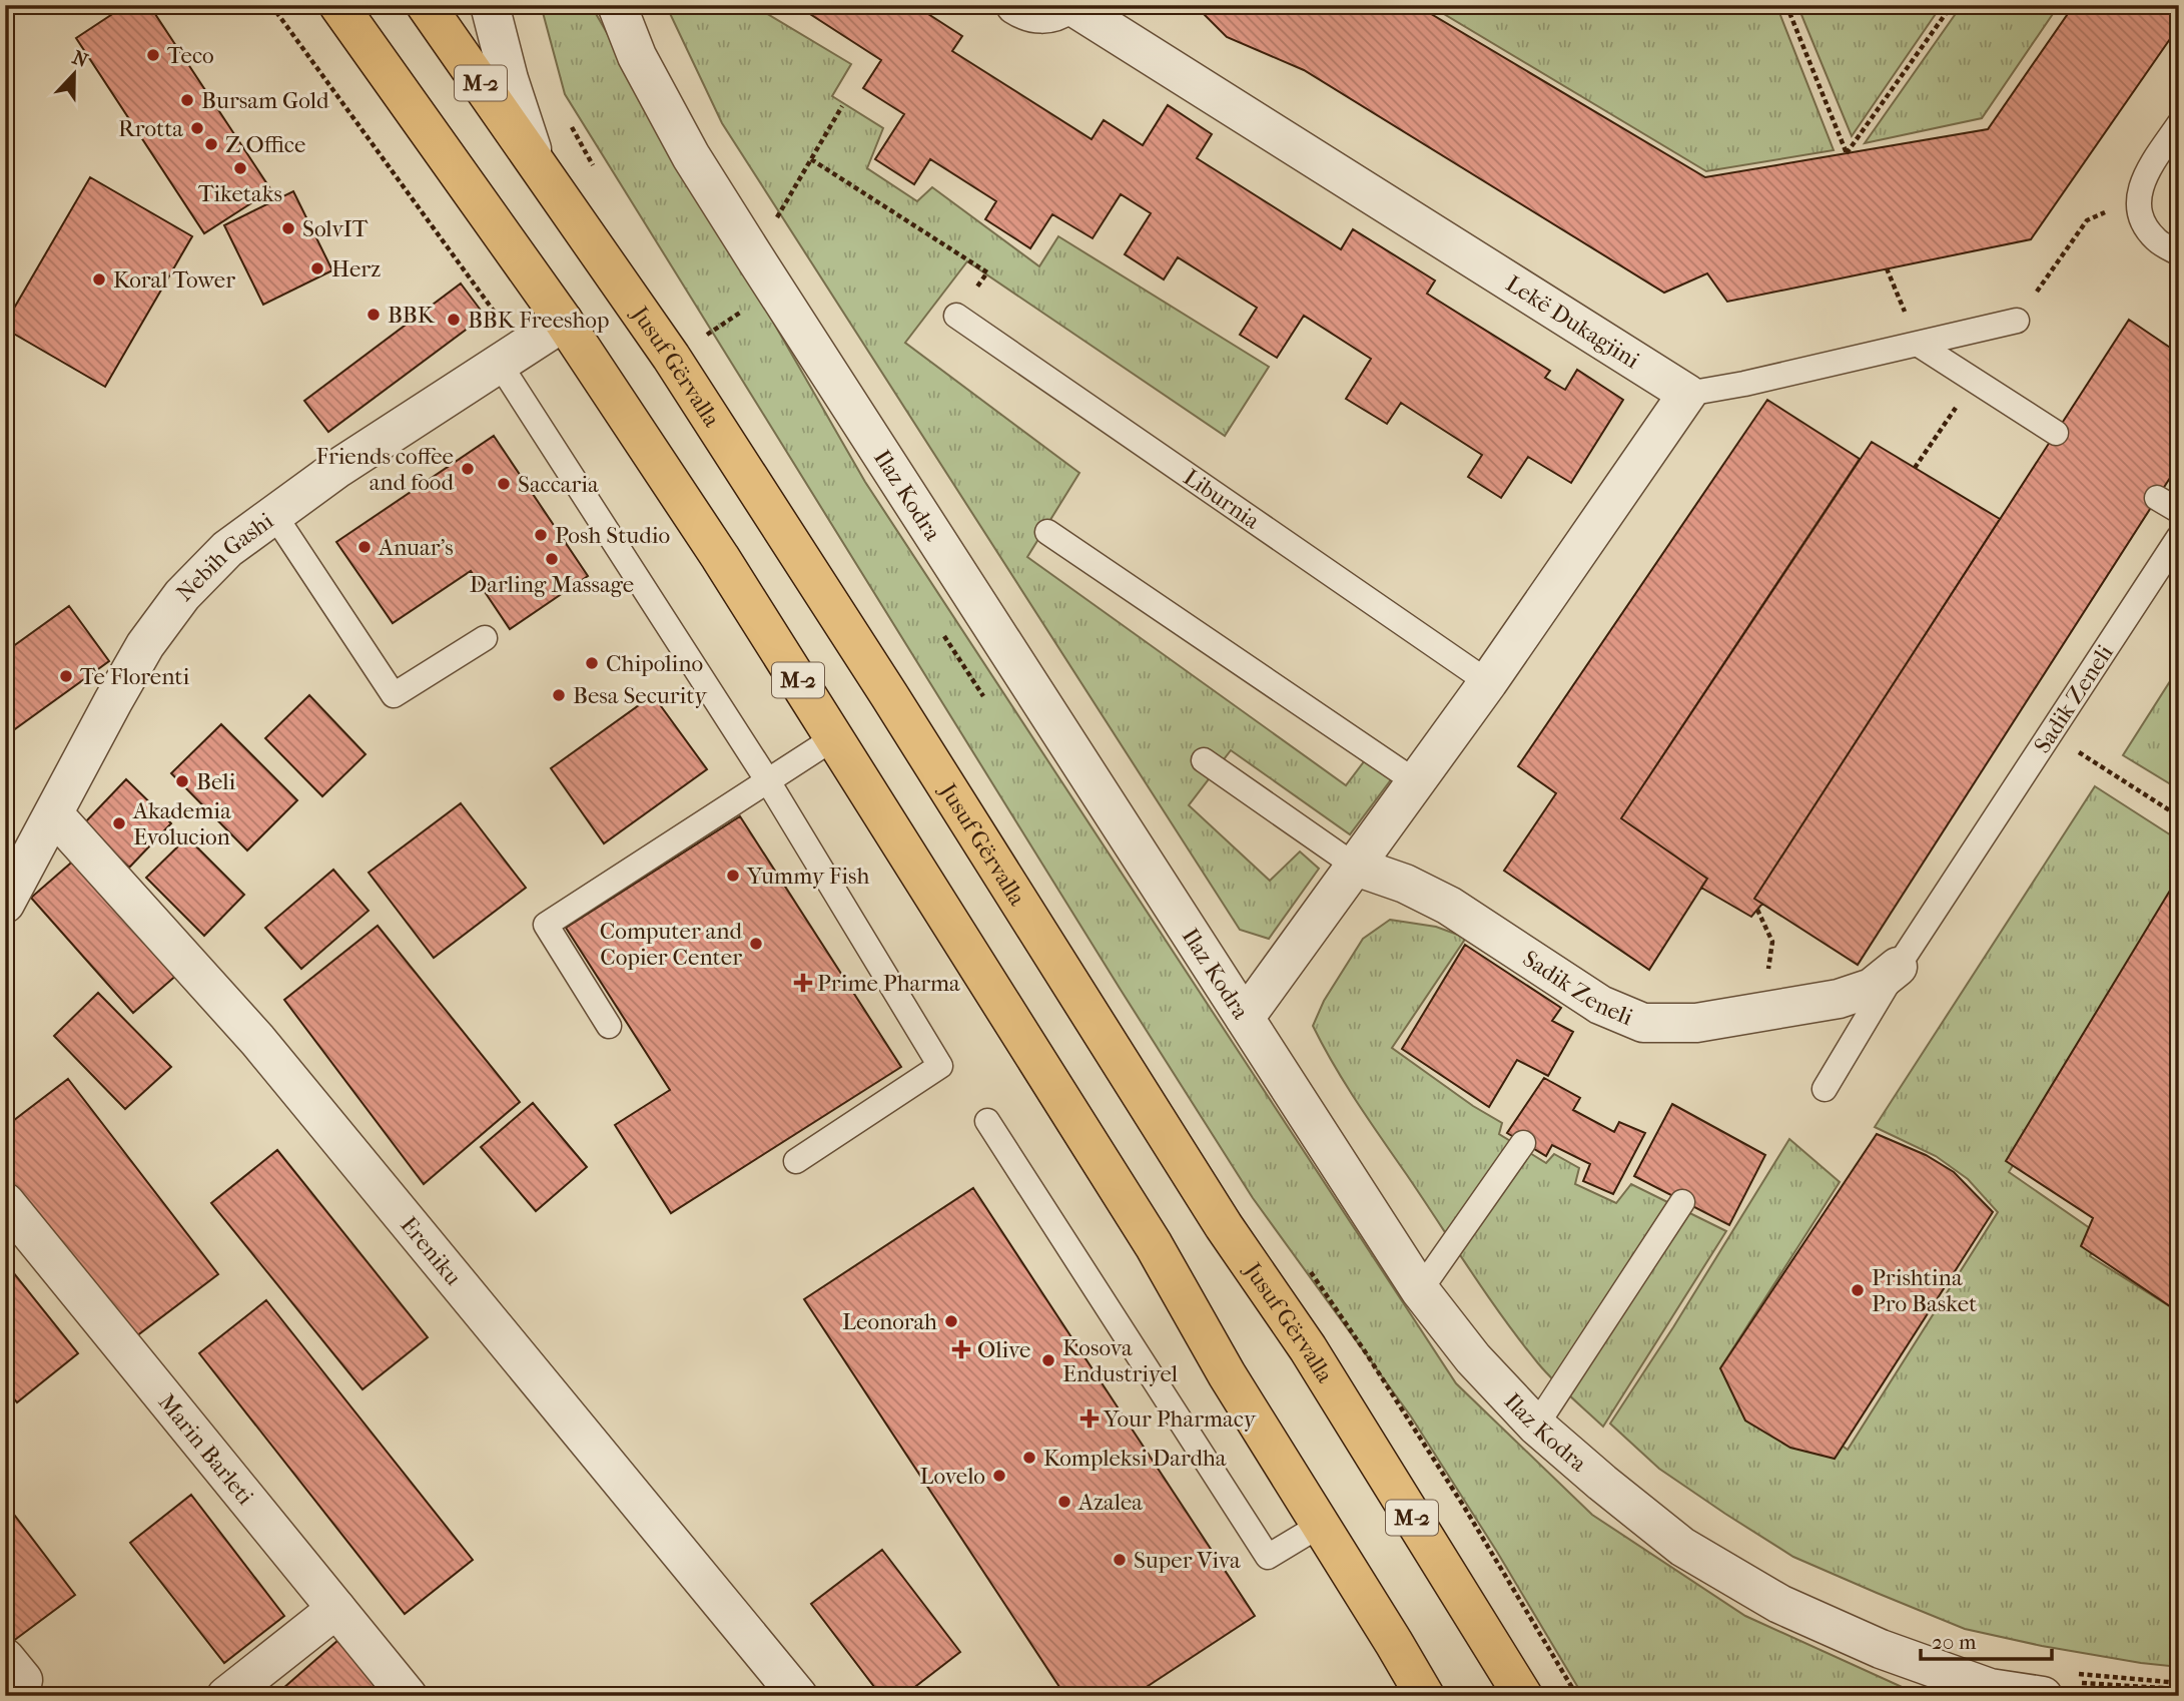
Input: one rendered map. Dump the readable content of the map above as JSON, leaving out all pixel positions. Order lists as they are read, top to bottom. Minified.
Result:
{"streets":{"highway":["M-2","Jusuf Gërvalla"],"street":["Lekë Dukagjini","Ilaz Kodra","Nebih Gashi","Sadik Zeneli","Ereniku","Marin Barleti"],"lane":["Liburnia"]},"crossings":[["M-2","Nebih Gashi"],["Nebih Gashi","Ereniku"]],"places":{"other":["Teco","Bursam Gold","Rrotta","Z Office","Tiketaks","SolvIT","Herz","Koral Tower","BBK","BBK Freeshop","Friends coffee and food","Saccaria","Posh Studio","Anuar's","Darling Massage","Chipolino","Te Florenti","Besa Security","Beli","Akademia Evolucion","Yummy Fish","Computer and Copier Center","Prishtina Pro Basket","Leonorah","Kosova Endustriyel","Kompleksi Dardha","Lovelo","Azalea","Super Viva"],"health":["Prime Pharma","Olive","Your Pharmacy"]},"scale_bar":"20 m","north":"top"}
